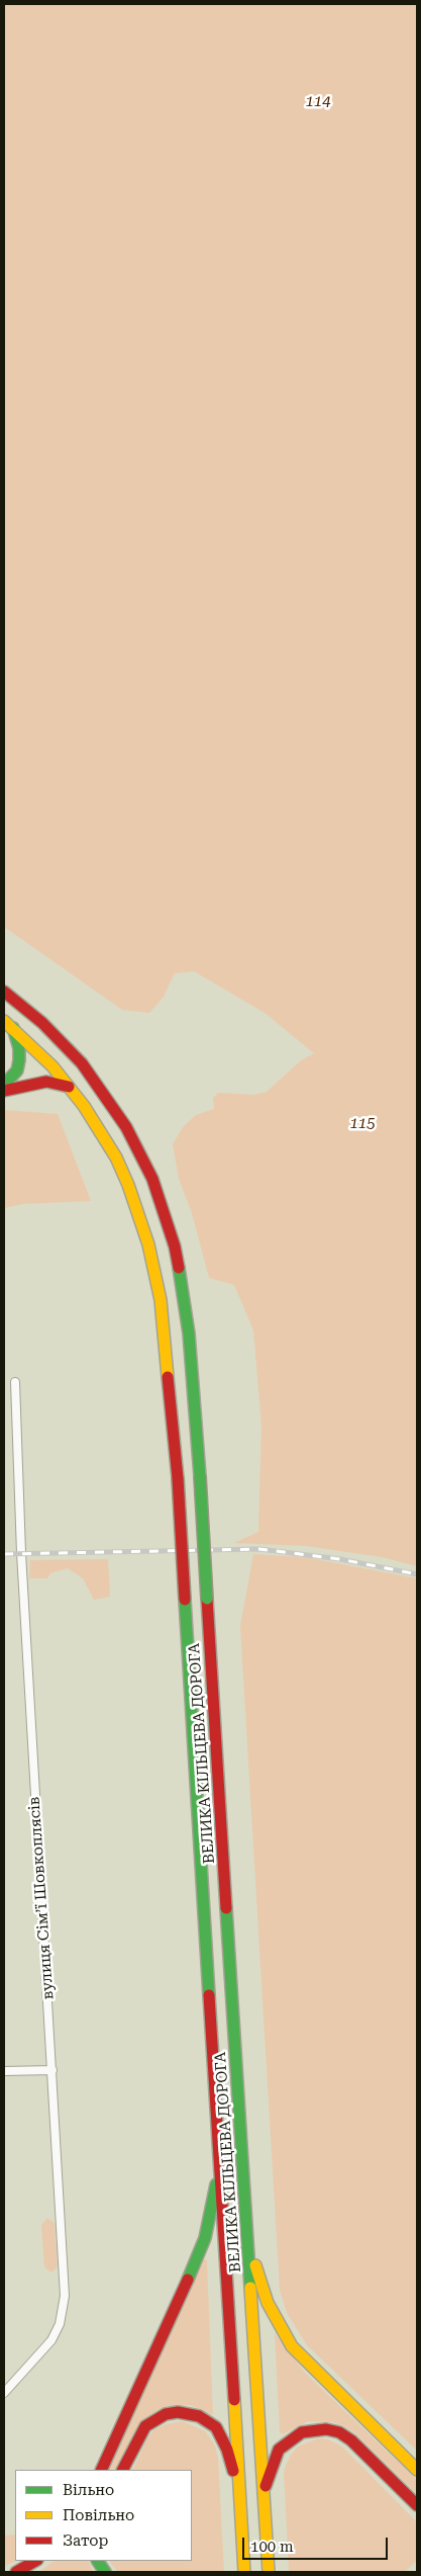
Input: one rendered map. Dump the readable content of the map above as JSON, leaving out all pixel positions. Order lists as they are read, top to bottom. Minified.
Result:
{"streets":{"main road":["ВЕЛИКА КІЛЬЦЕВА ДОРОГА"],"street":["вулиця Сімʼї Шовкоплясів"]},"parks":["114","115"],"legend":["Вільно","Повільно","Затор"],"scale_bar":"100 m"}
